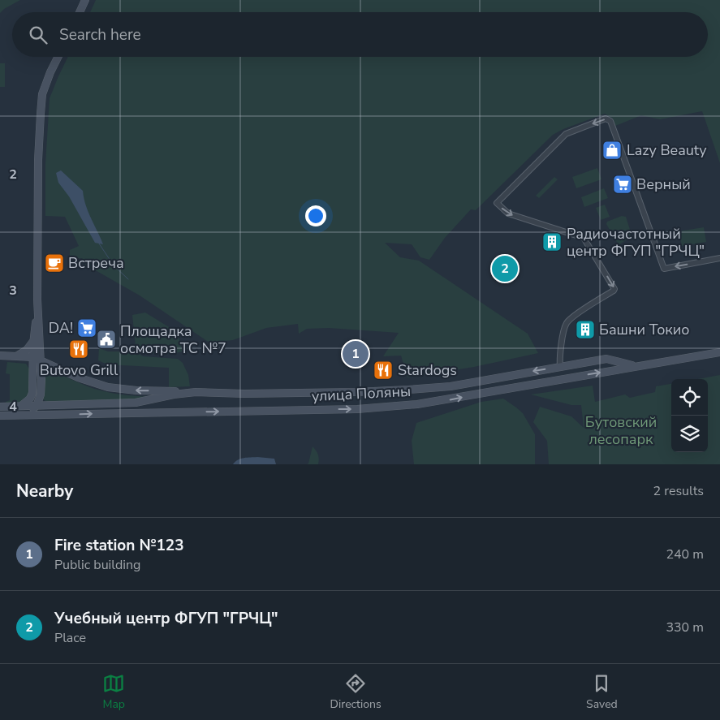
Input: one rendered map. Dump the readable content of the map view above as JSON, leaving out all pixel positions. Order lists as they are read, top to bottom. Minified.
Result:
{"streets":{"main road":["улица Поляны"]},"parks":["Бутовский лесопарк"],"places":{"shop":["Lazy Beauty"],"supermarket":["Верный","DA!"],"building":["Радиочастотный центр ФГУП \"ГРЧЦ\"","Башни Токио"],"cafe":["Встреча"],"public building":["Площадка осмотра ТС №7"],"restaurant":["Butovo Grill","Stardogs"]},"page":{"search":"Search here","pins":["2","1"],"heading":["Nearby","2 results"],"list":[{"mark":"1","name":"Fire station №123","note":"Public building","value":"240 m"},{"mark":"2","name":"Учебный центр ФГУП \"ГРЧЦ\"","note":"Place","value":"330 m"}],"nav":["Map","Directions","Saved"]},"grid":{"rows":["2","3","4"]}}
